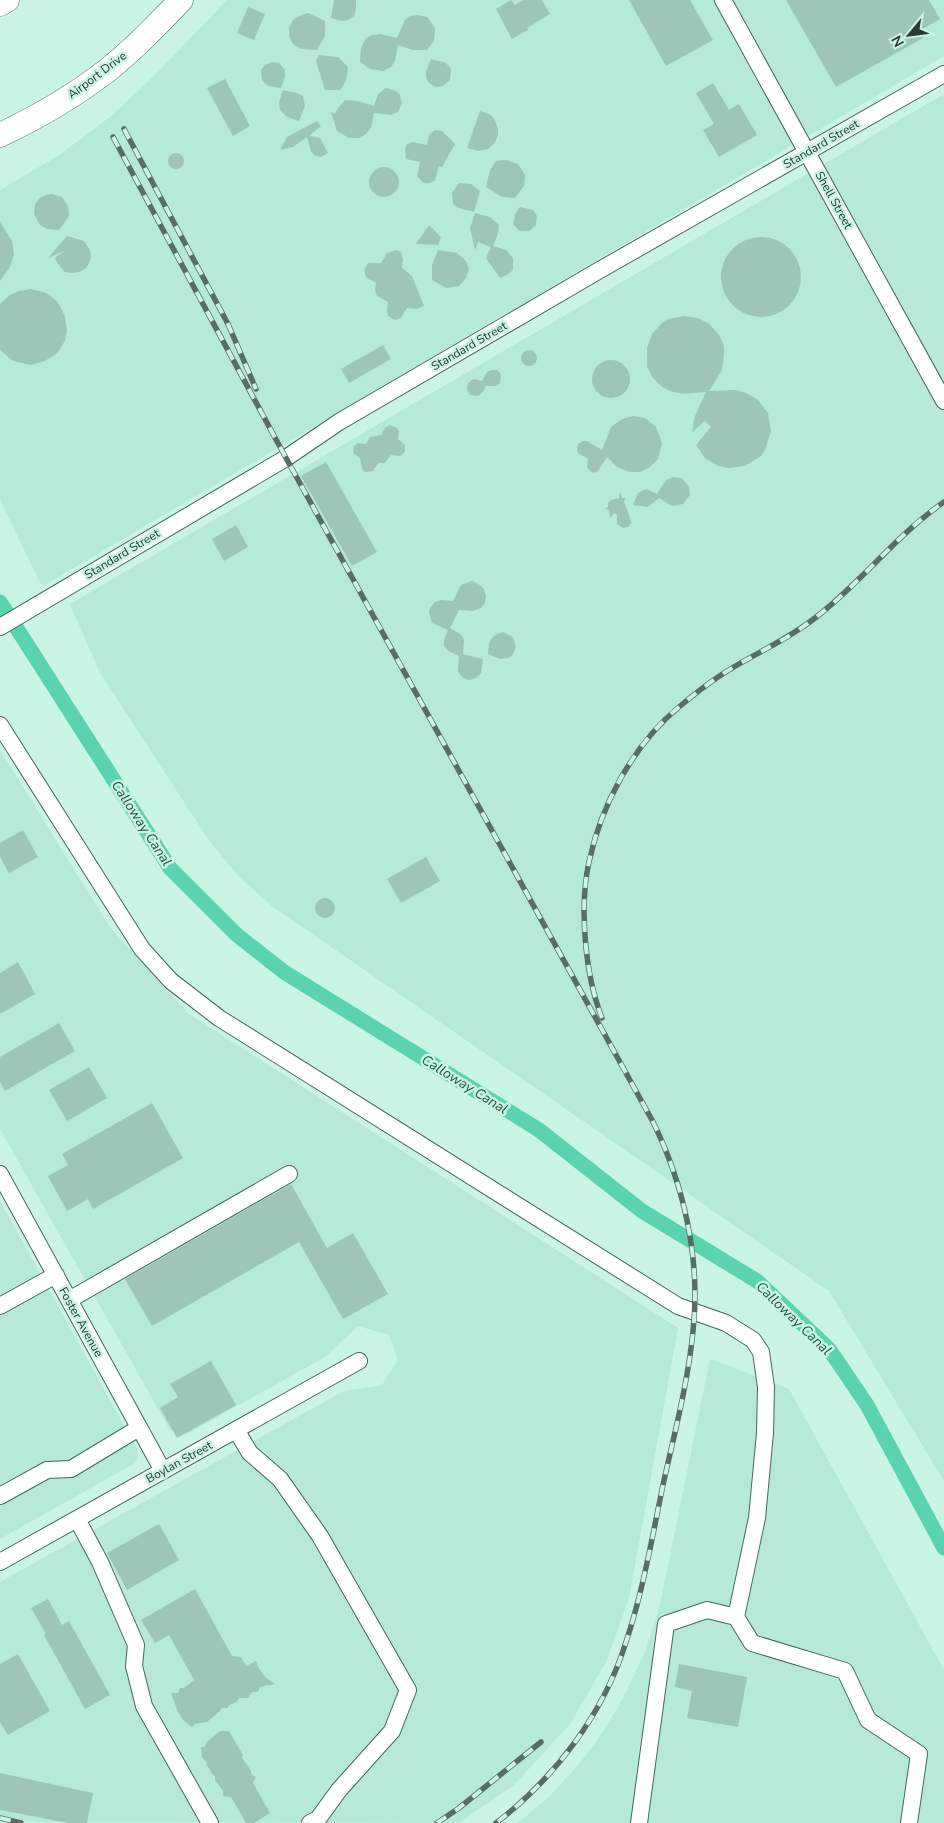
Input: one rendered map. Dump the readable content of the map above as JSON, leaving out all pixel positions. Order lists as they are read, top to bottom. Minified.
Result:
{"streets":{"highway":["Airport Drive"],"street":["Standard Street","Shell Street","Foster Avenue","Boylan Street"]},"crossings":[["Standard Street","Shell Street"],["Foster Avenue","Boylan Street"]],"water":["Calloway Canal"],"north":"bottom left"}
